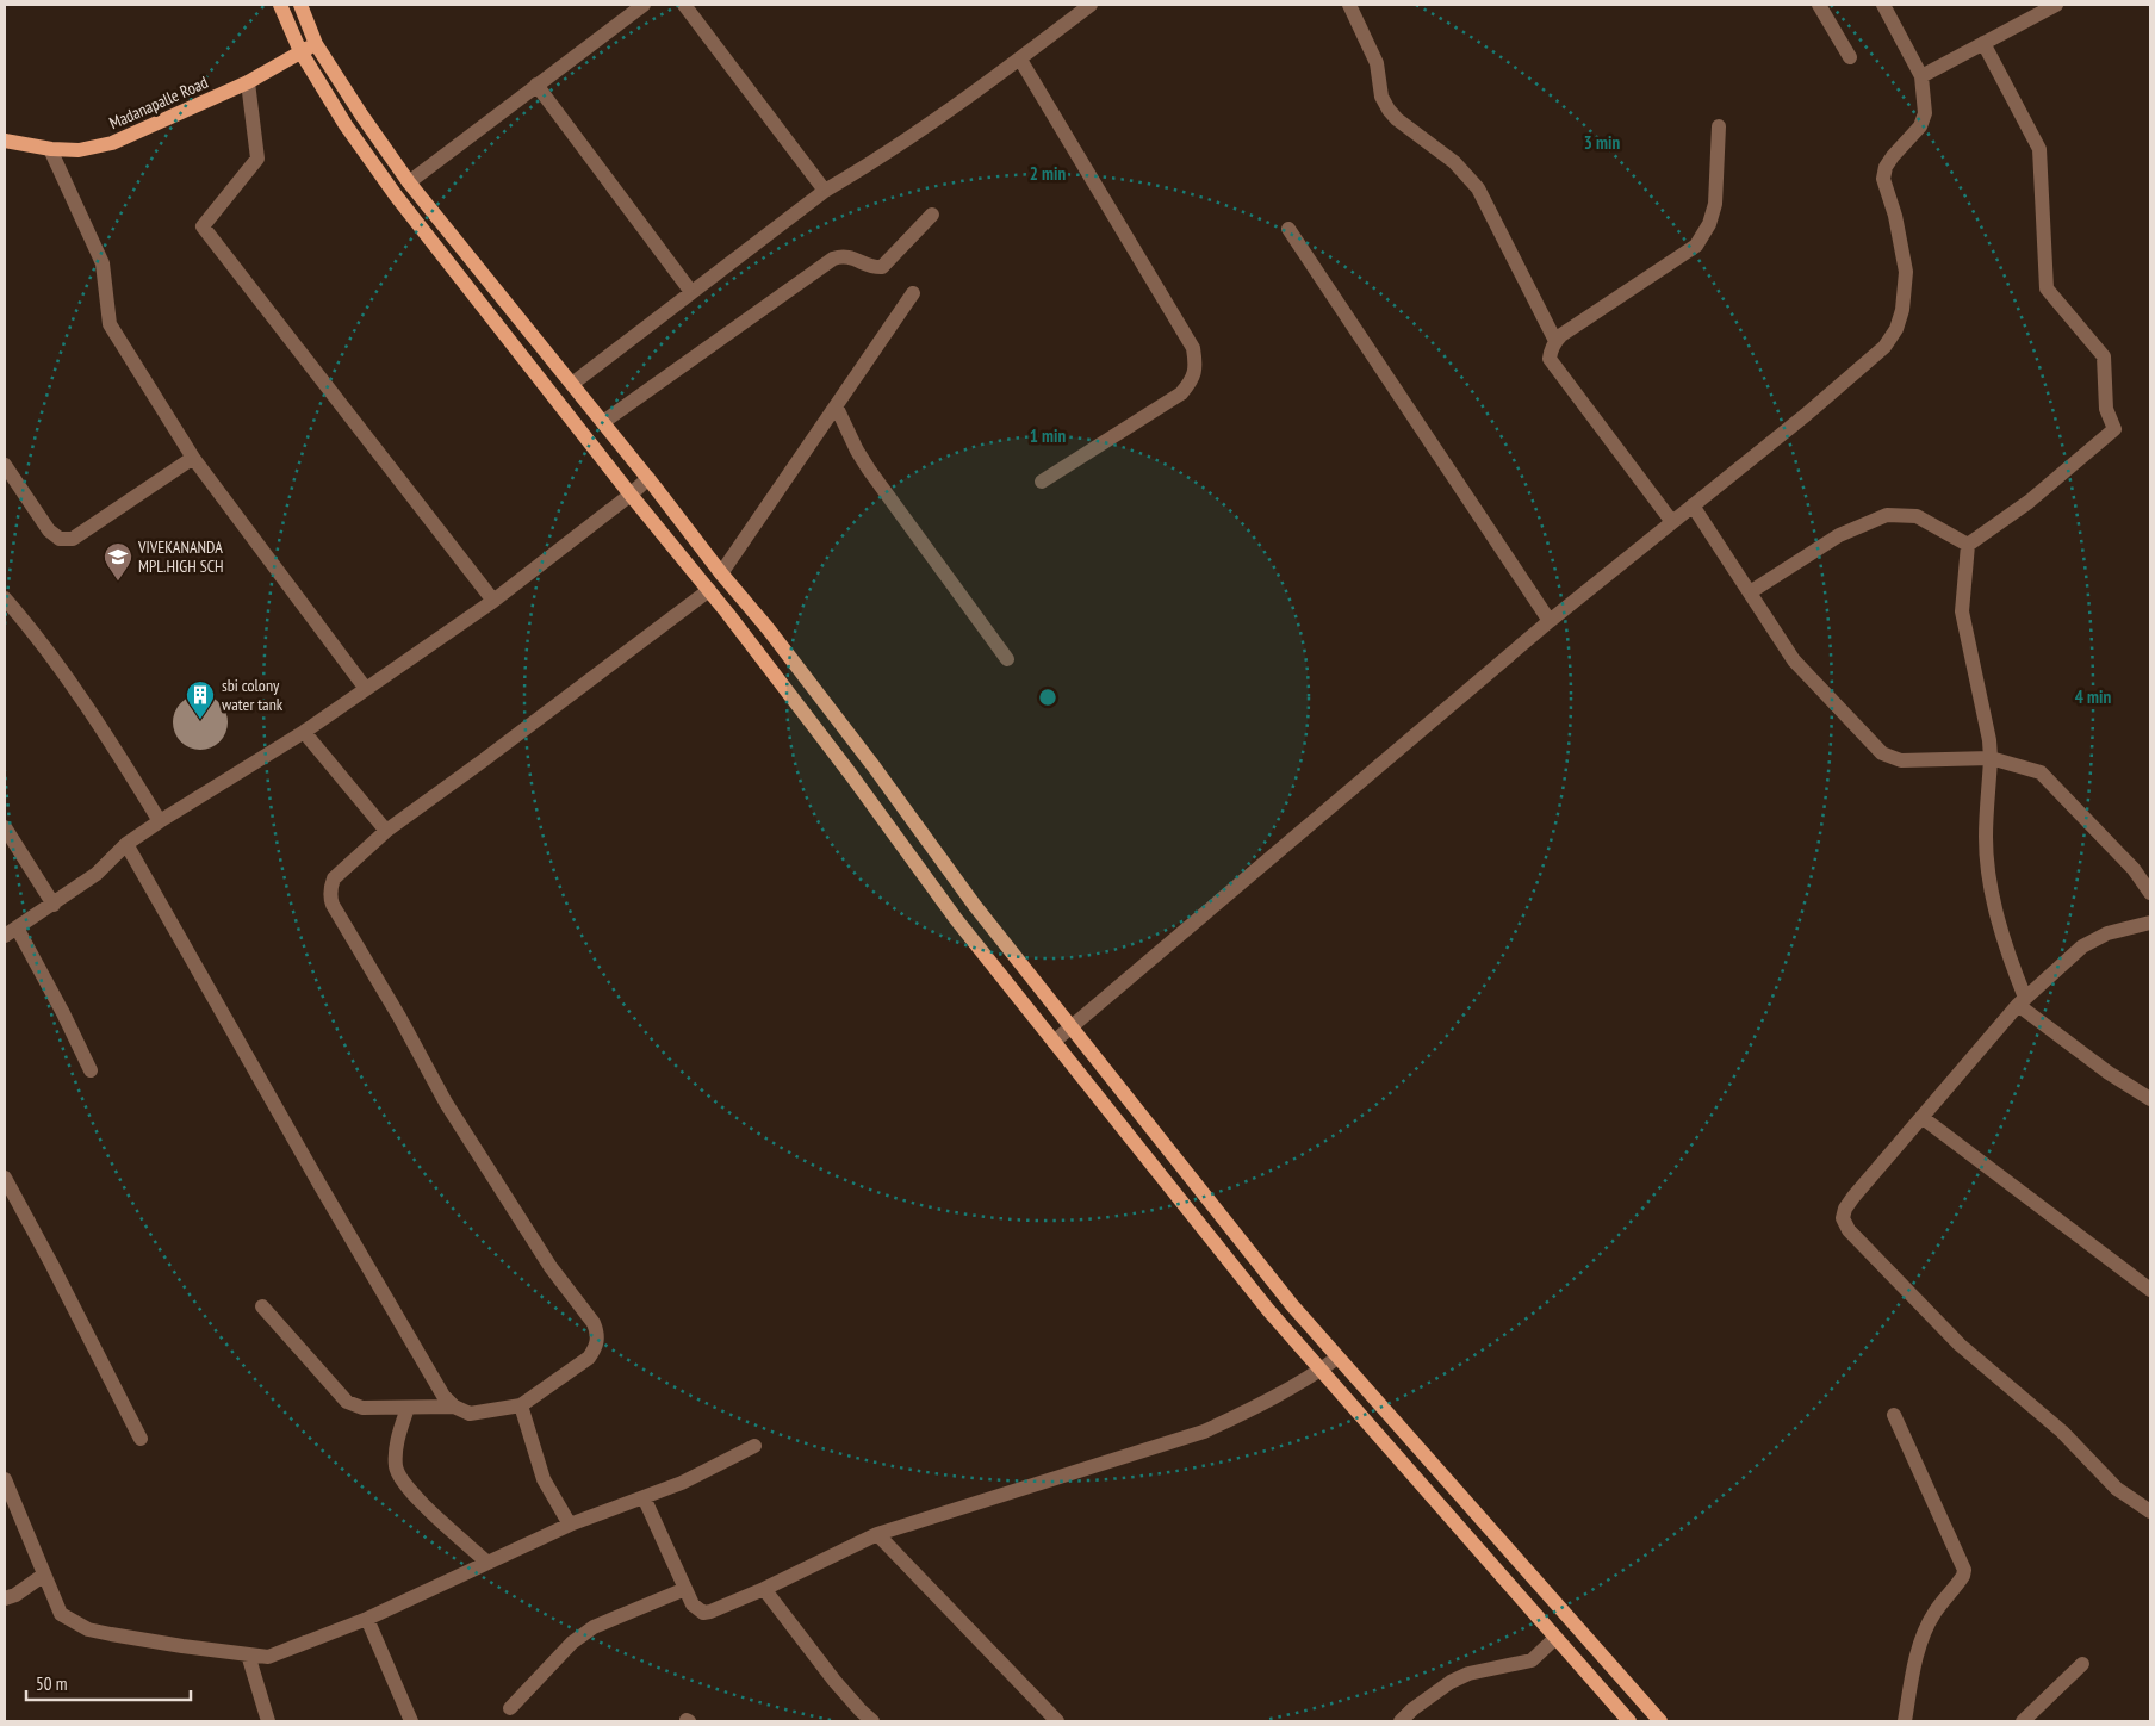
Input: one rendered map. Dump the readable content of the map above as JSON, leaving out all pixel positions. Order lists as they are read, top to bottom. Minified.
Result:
{"streets":{"main road":["Madanapalle Road"]},"places":{"school or university":["VIVEKANANDA MPL.HIGH SCH"],"building":["sbi colony water tank"]},"scale_bar":"50 m","rings":["3 min","2 min","1 min","4 min"]}
